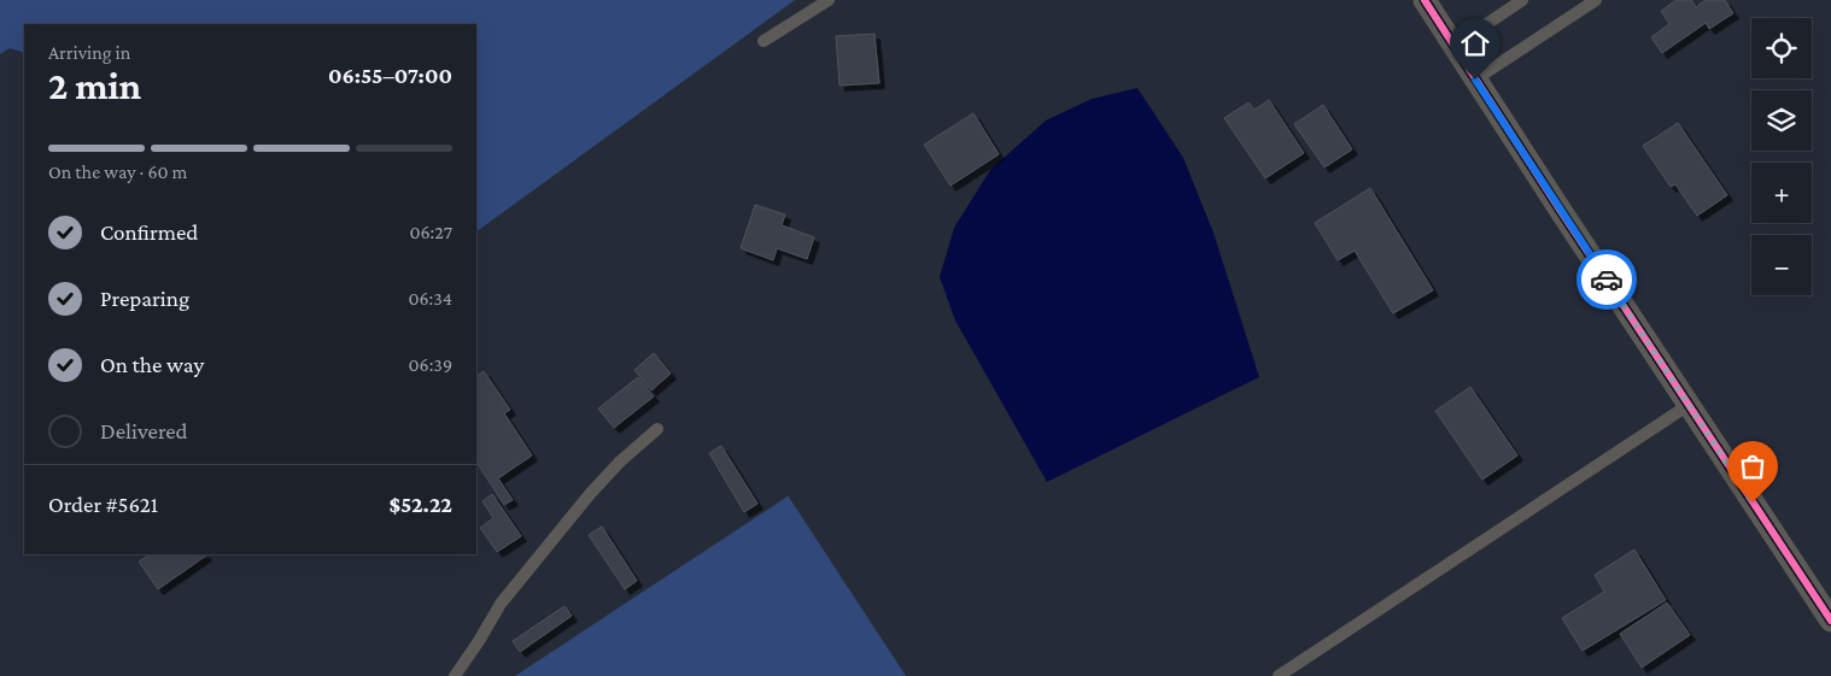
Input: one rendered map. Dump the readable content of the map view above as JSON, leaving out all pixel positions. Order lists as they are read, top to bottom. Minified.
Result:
{"page":{"map_buttons":["+","−"],"heading":["2 min","Arriving in","06:55–07:00"],"panel":["Order #5621","$52.22"],"bar":"On the way · 60 m","list":[["Confirmed","06:27"],["Preparing","06:34"],["On the way","06:39"],"Delivered"]}}
